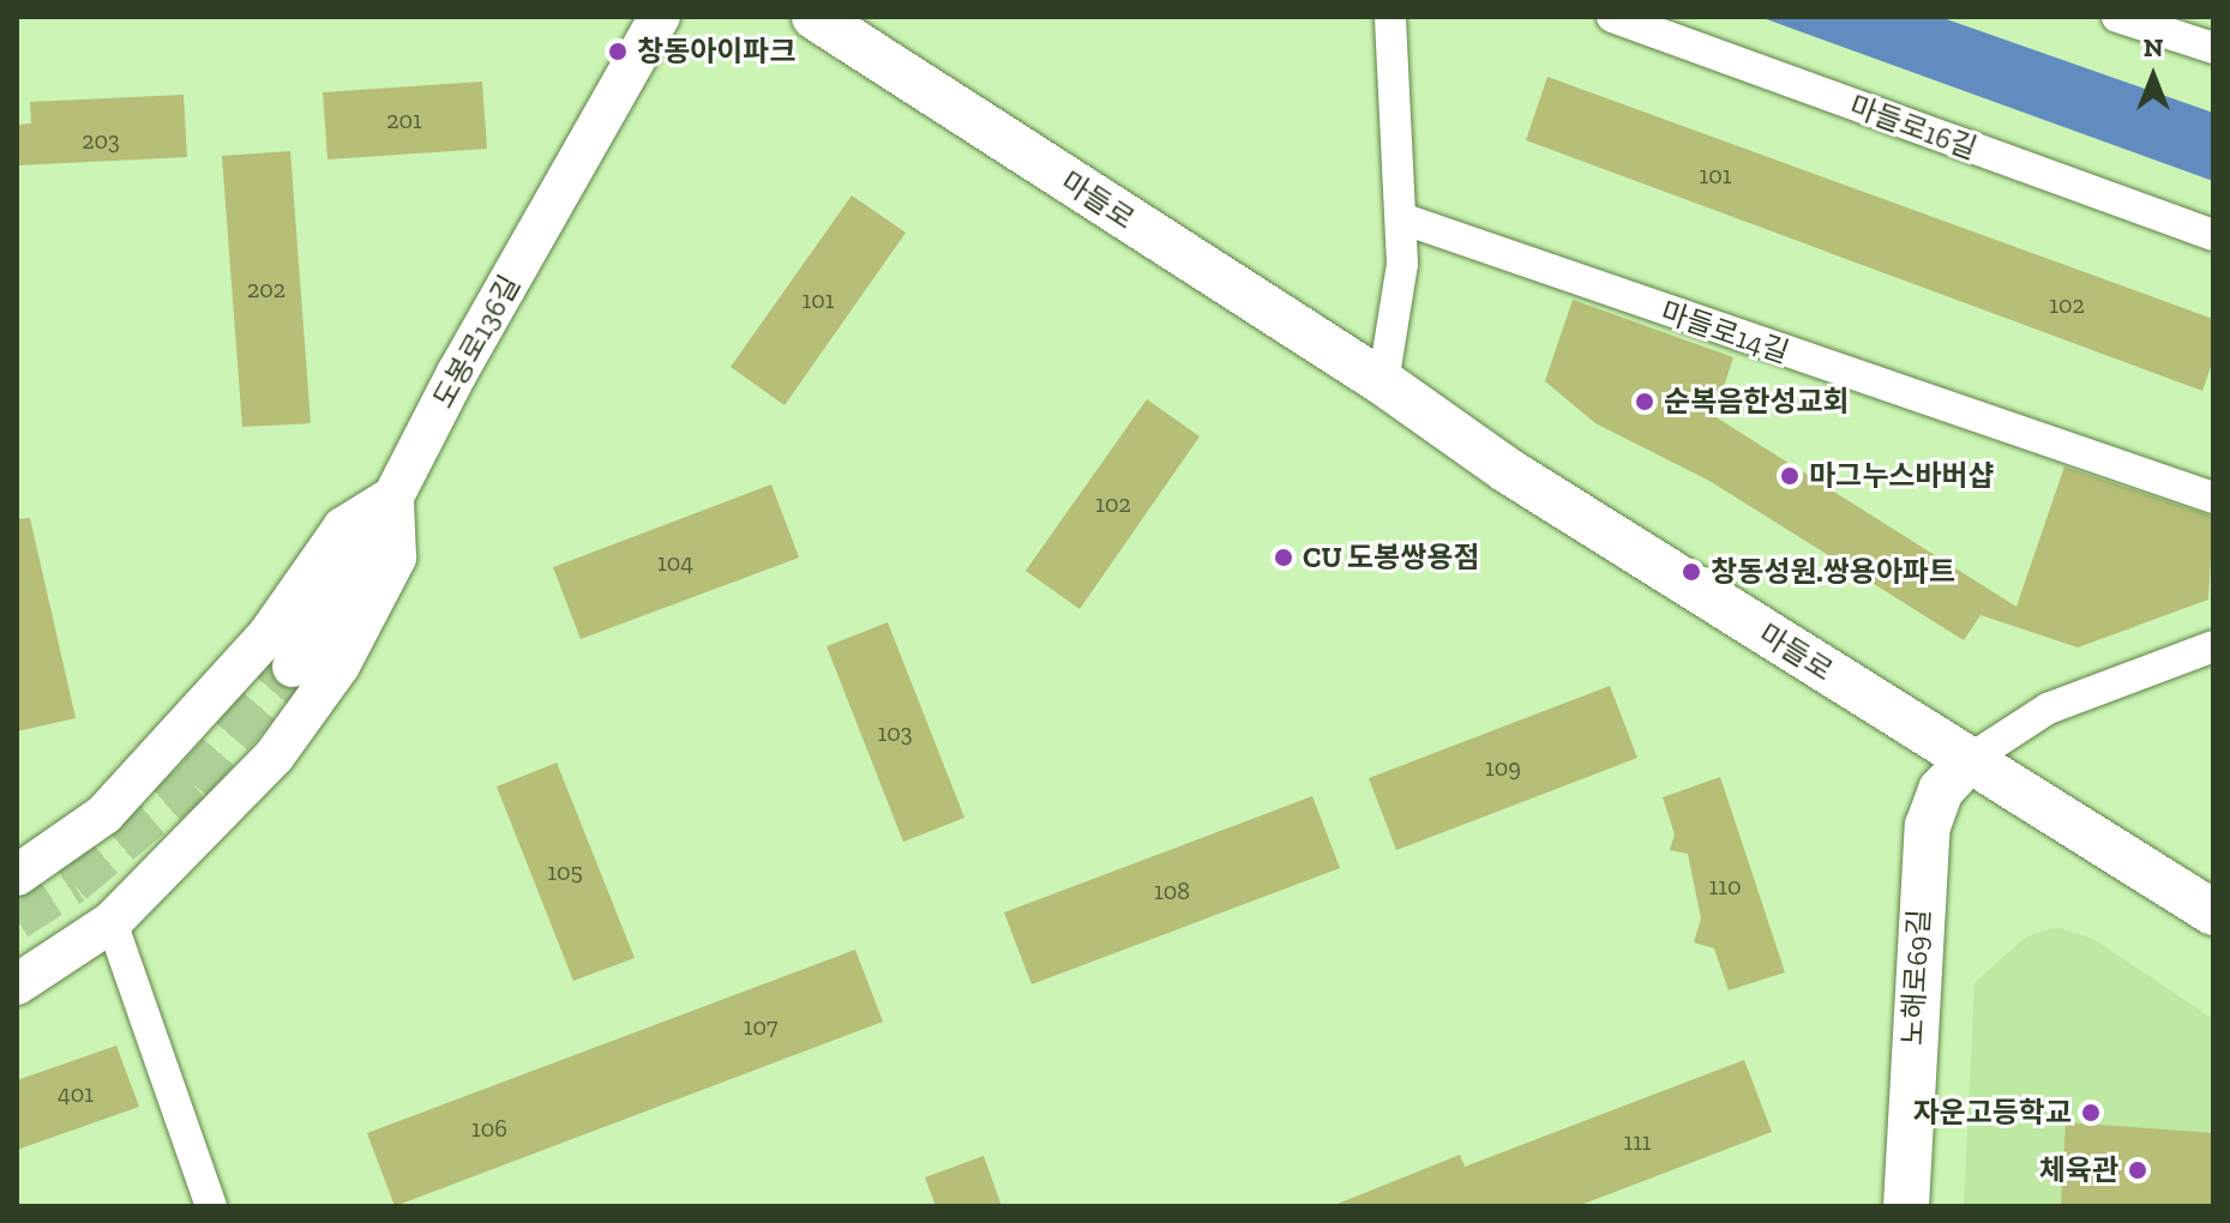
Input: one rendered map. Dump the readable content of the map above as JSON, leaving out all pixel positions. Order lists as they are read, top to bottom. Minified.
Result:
{"streets":{"main road":["마들로","노해로69길"],"street":["마들로16길","마들로14길","도봉로136길"]},"crossings":[["마들로","노해로69길"]],"places":["창동아이파크","순복음한성교회","마그누스바버샵","CU 도봉쌍용점","창동성원.쌍용아파트","자운고등학교","체육관"],"house_numbers":["201","203","101","202","101","102","102","104","103","109","105","110","108","107","401","106","111"],"north":"top"}
